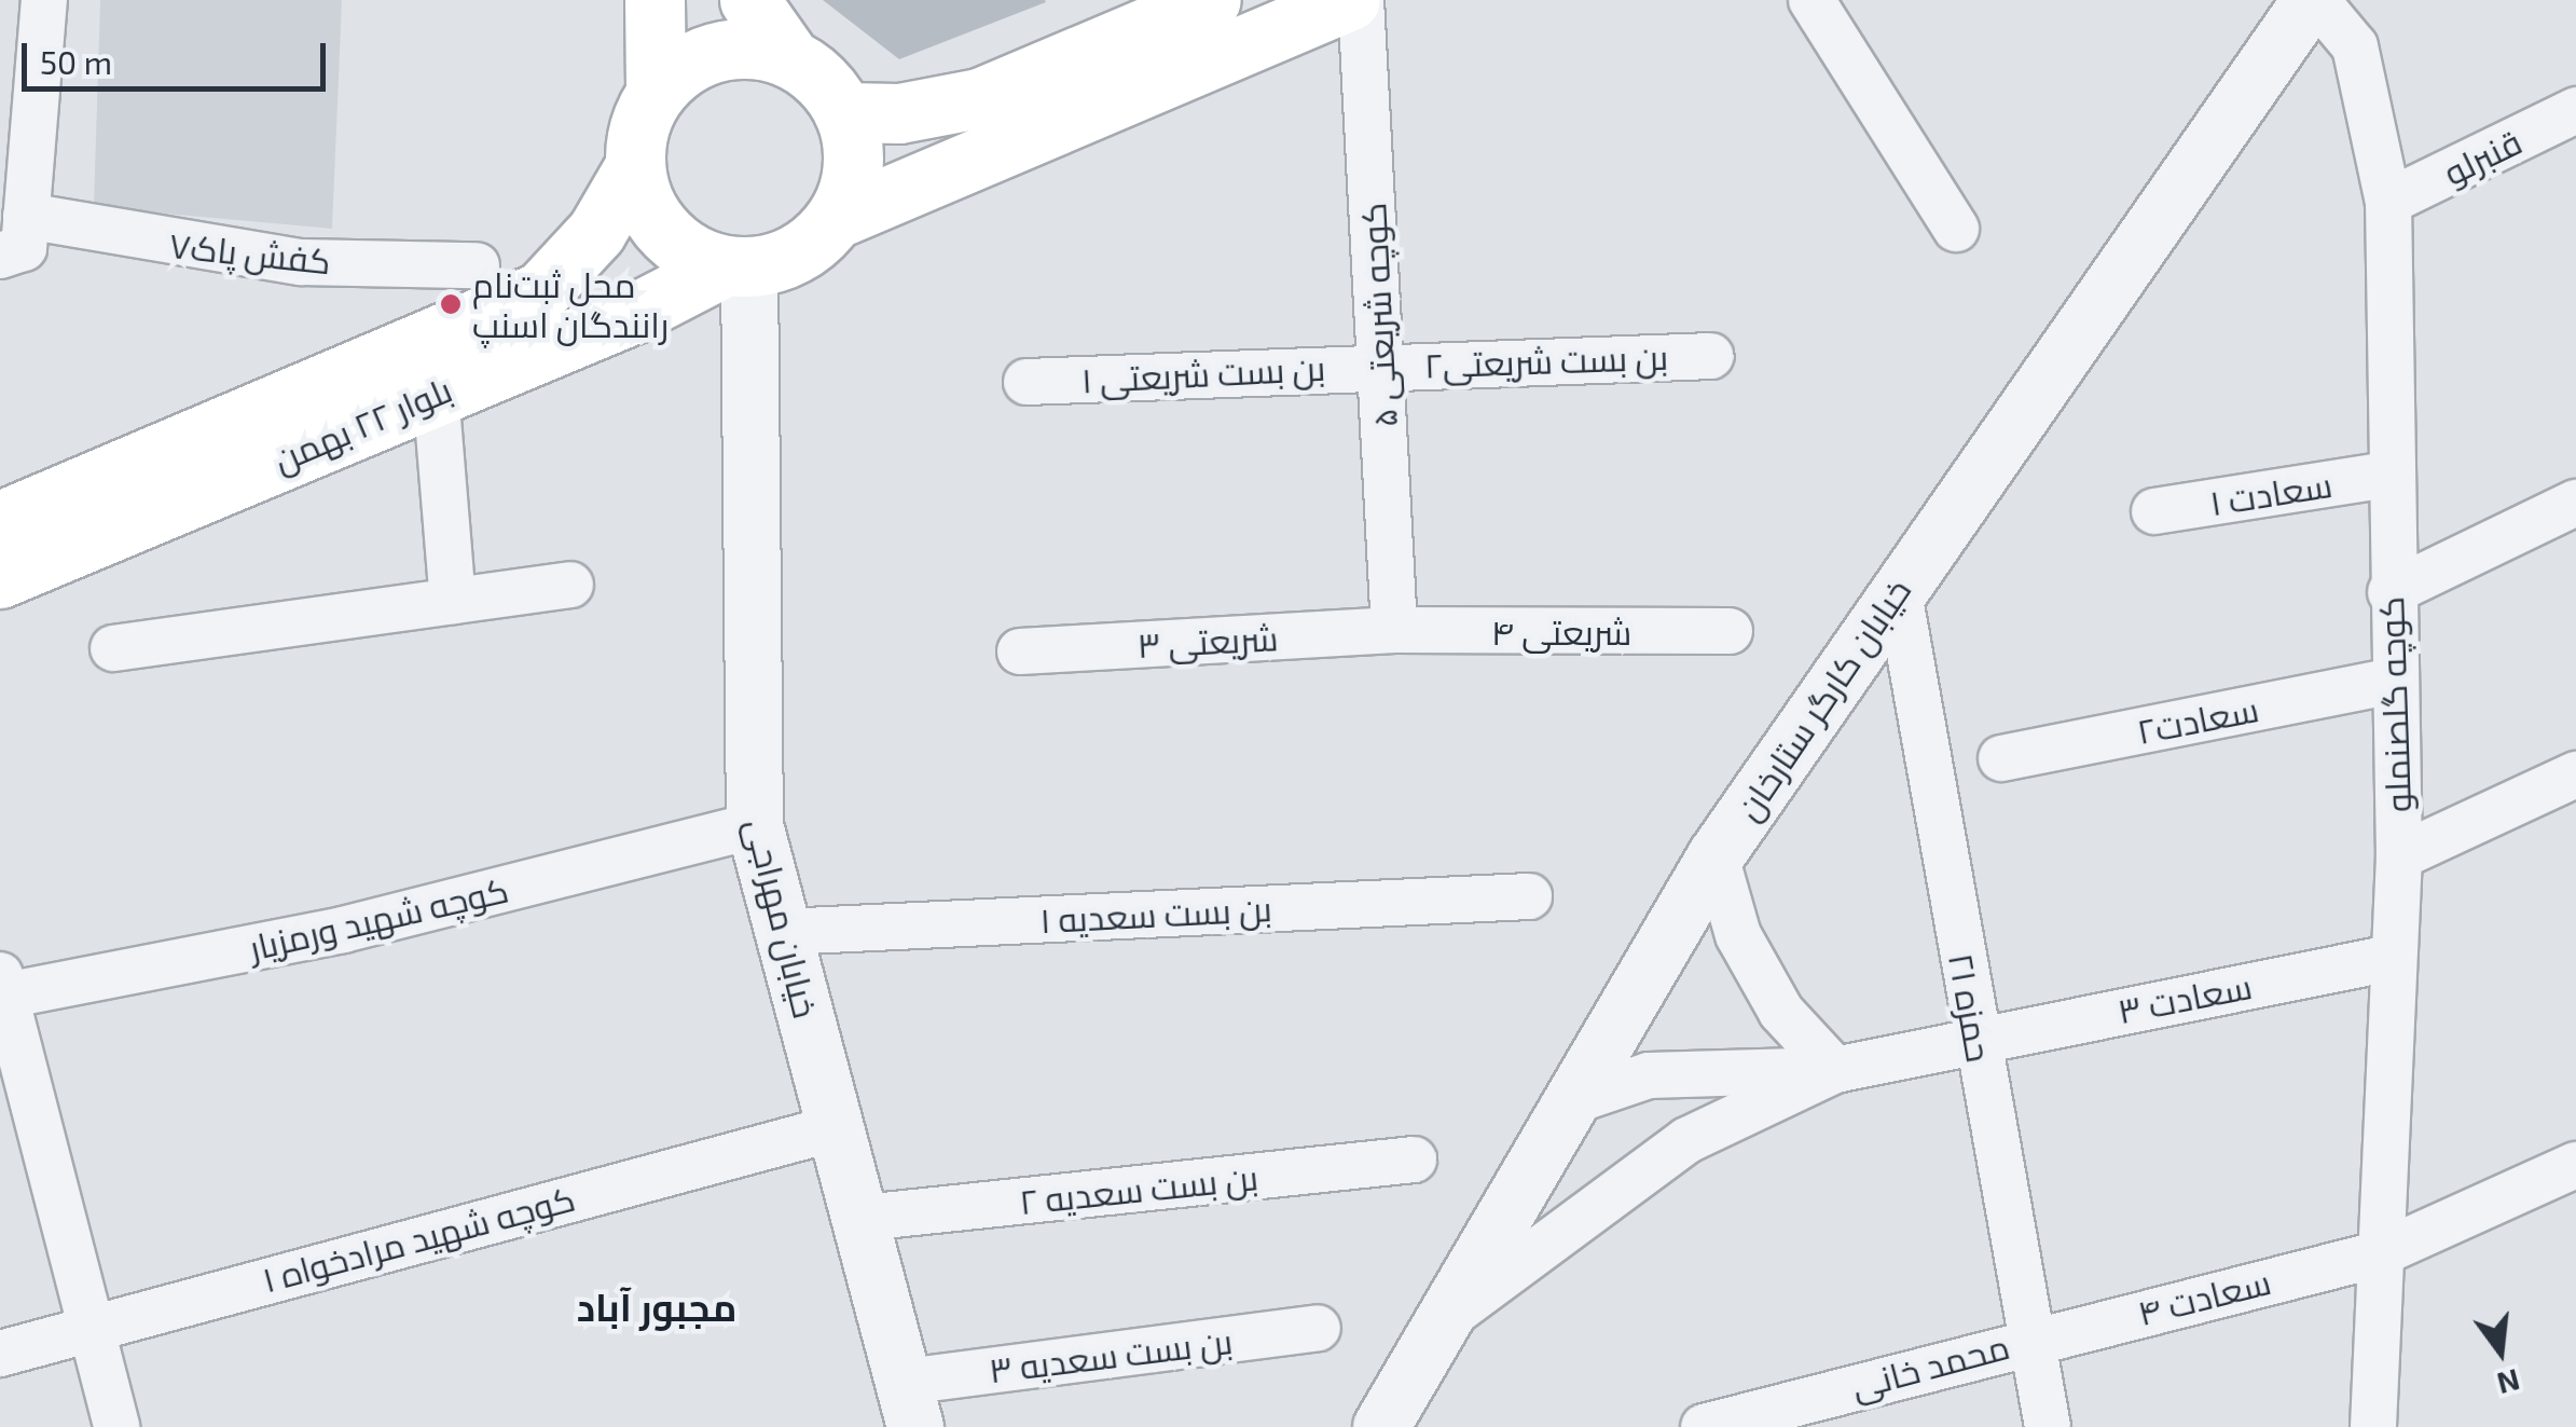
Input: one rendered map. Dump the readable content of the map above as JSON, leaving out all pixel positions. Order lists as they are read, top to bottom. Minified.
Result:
{"streets":{"main road":["بلوار ۲۲ بهمن"],"street":["قنبرلو","کفش پاک۷","۵ کوچه شریعتی","بن بست شریعتی۲","بن بست شریعتی ۱","سعادت ۱","شریعتی ۴","شریعتی ۳","خیابان کارگر ستارخان","کوچه گلصنملو","سعادت۲","بن بست سعدیه ۱","کوچه شهید ورمزیار","خیابان مهراجی","سعادت ۳","حمزه ۲۱","بن بست سعدیه ۲","۱ کوچه شهید مرادخواه","سعادت ۴","بن بست سعدیه ۳","محمد خانی"]},"crossings":[["قنبرلو","کوچه گلصنملو"],["۵ کوچه شریعتی","بن بست شریعتی۲"],["۵ کوچه شریعتی","بن بست شریعتی ۱"],["۵ کوچه شریعتی","شریعتی ۴"],["۵ کوچه شریعتی","شریعتی ۳"],["بن بست شریعتی۲","بن بست شریعتی ۱"],["بلوار ۲۲ بهمن","خیابان مهراجی"],["سعادت ۱","کوچه گلصنملو"],["شریعتی ۴","شریعتی ۳"],["خیابان کارگر ستارخان","کوچه گلصنملو"],["خیابان کارگر ستارخان","حمزه ۲۱"],["کوچه گلصنملو","سعادت۲"],["کوچه گلصنملو","سعادت ۳"],["کوچه گلصنملو","سعادت ۴"],["بن بست سعدیه ۱","خیابان مهراجی"],["کوچه شهید ورمزیار","خیابان مهراجی"],["خیابان مهراجی","بن بست سعدیه ۲"],["خیابان مهراجی","۱ کوچه شهید مرادخواه"],["خیابان مهراجی","بن بست سعدیه ۳"],["سعادت ۳","حمزه ۲۱"],["حمزه ۲۱","سعادت ۴"],["حمزه ۲۱","محمد خانی"],["سعادت ۴","محمد خانی"]],"districts":["مجبور آباد"],"places":["محل ثبت‌نام رانندگان اسنپ"],"scale_bar":"50 m","north":"bottom"}
